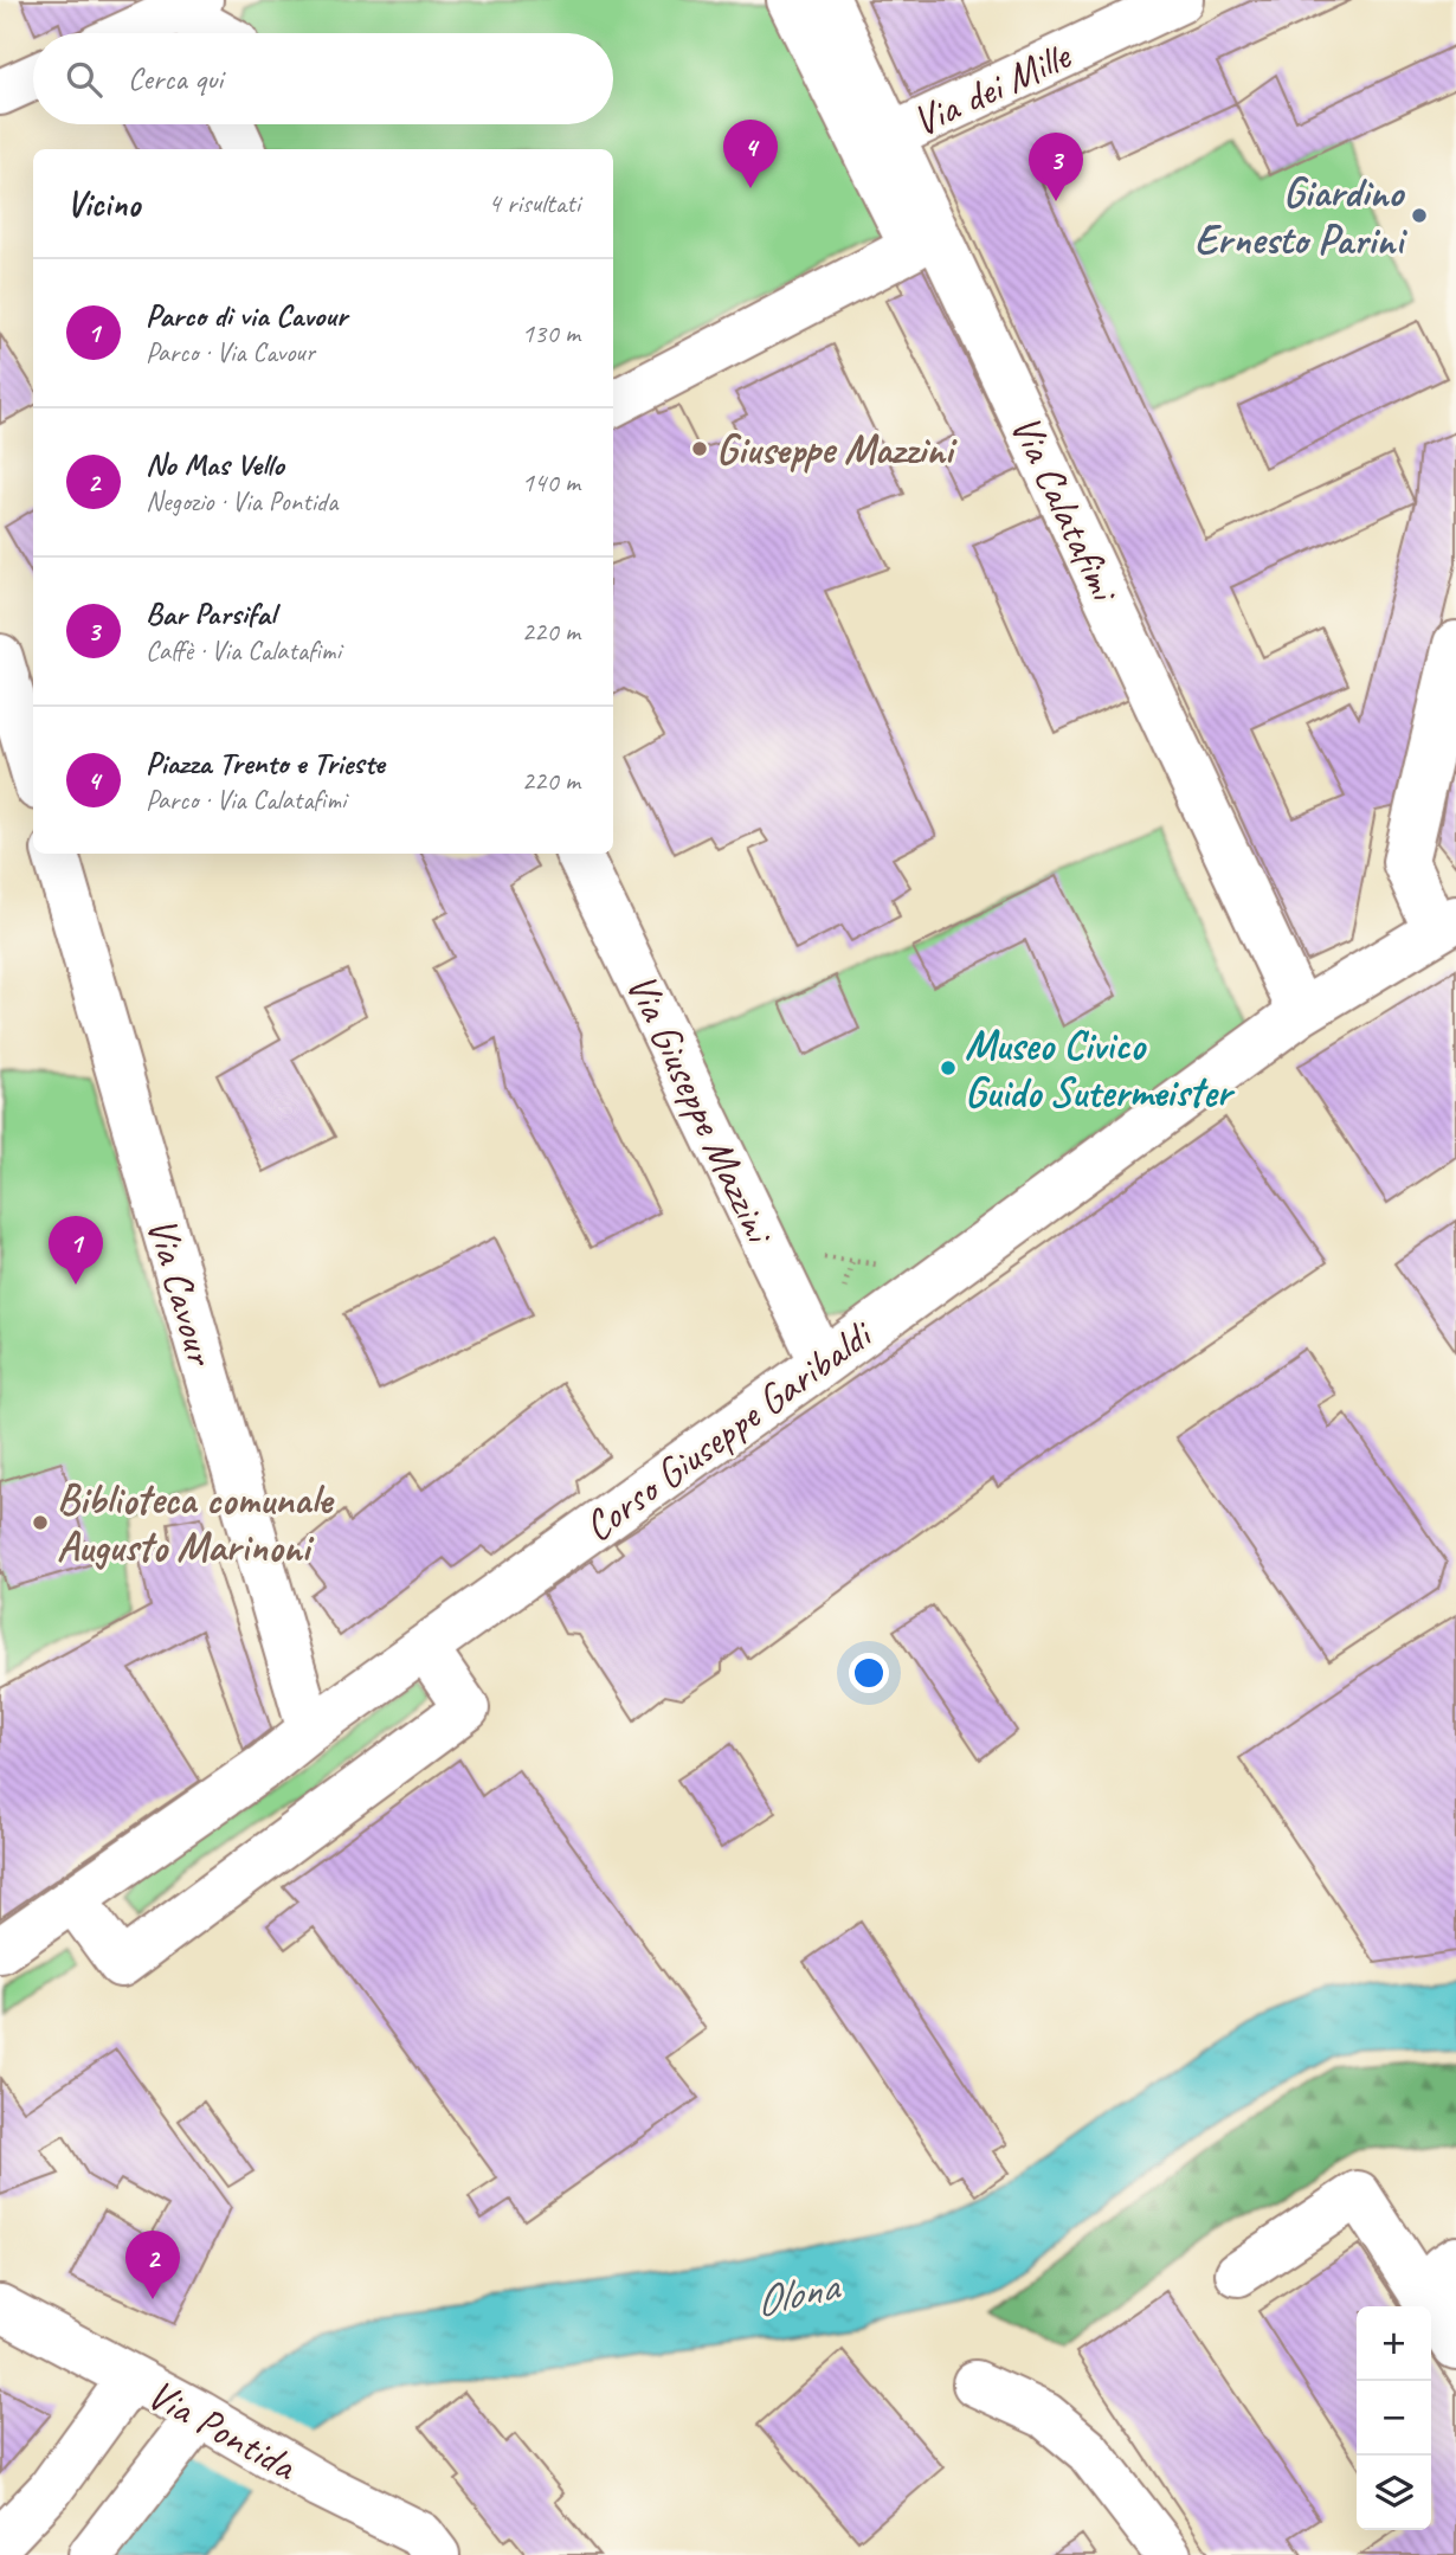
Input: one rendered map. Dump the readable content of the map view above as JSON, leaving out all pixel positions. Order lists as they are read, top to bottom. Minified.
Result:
{"streets":{"street":["Via dei Mille","Via Calatafimi","Via Giuseppe Mazzini","Via Cavour","Corso Giuseppe Garibaldi","Via Pontida"]},"crossings":[["Via dei Mille","Via Calatafimi"],["Via Calatafimi","Corso Giuseppe Garibaldi"],["Via Giuseppe Mazzini","Corso Giuseppe Garibaldi"],["Via Cavour","Corso Giuseppe Garibaldi"]],"water":["Olona"],"places":["Giardino Ernesto Parini","Giuseppe Mazzini","Museo Civico Guido Sutermeister","Biblioteca comunale Augusto Marinoni"],"page":{"search":"Cerca qui","pins":["4","3","1","2"],"heading":["Vicino","4 risultati"],"list":[{"mark":"1","name":"Parco di via Cavour","note":"Parco · Via Cavour","value":"130 m"},{"mark":"2","name":"No Mas Vello","note":"Negozio · Via Pontida","value":"140 m"},{"mark":"3","name":"Bar Parsifal","note":"Caffè · Via Calatafimi","value":"220 m"},{"mark":"4","name":"Piazza Trento e Trieste","note":"Parco · Via Calatafimi","value":"220 m"}],"map_buttons":["+","−"]}}
